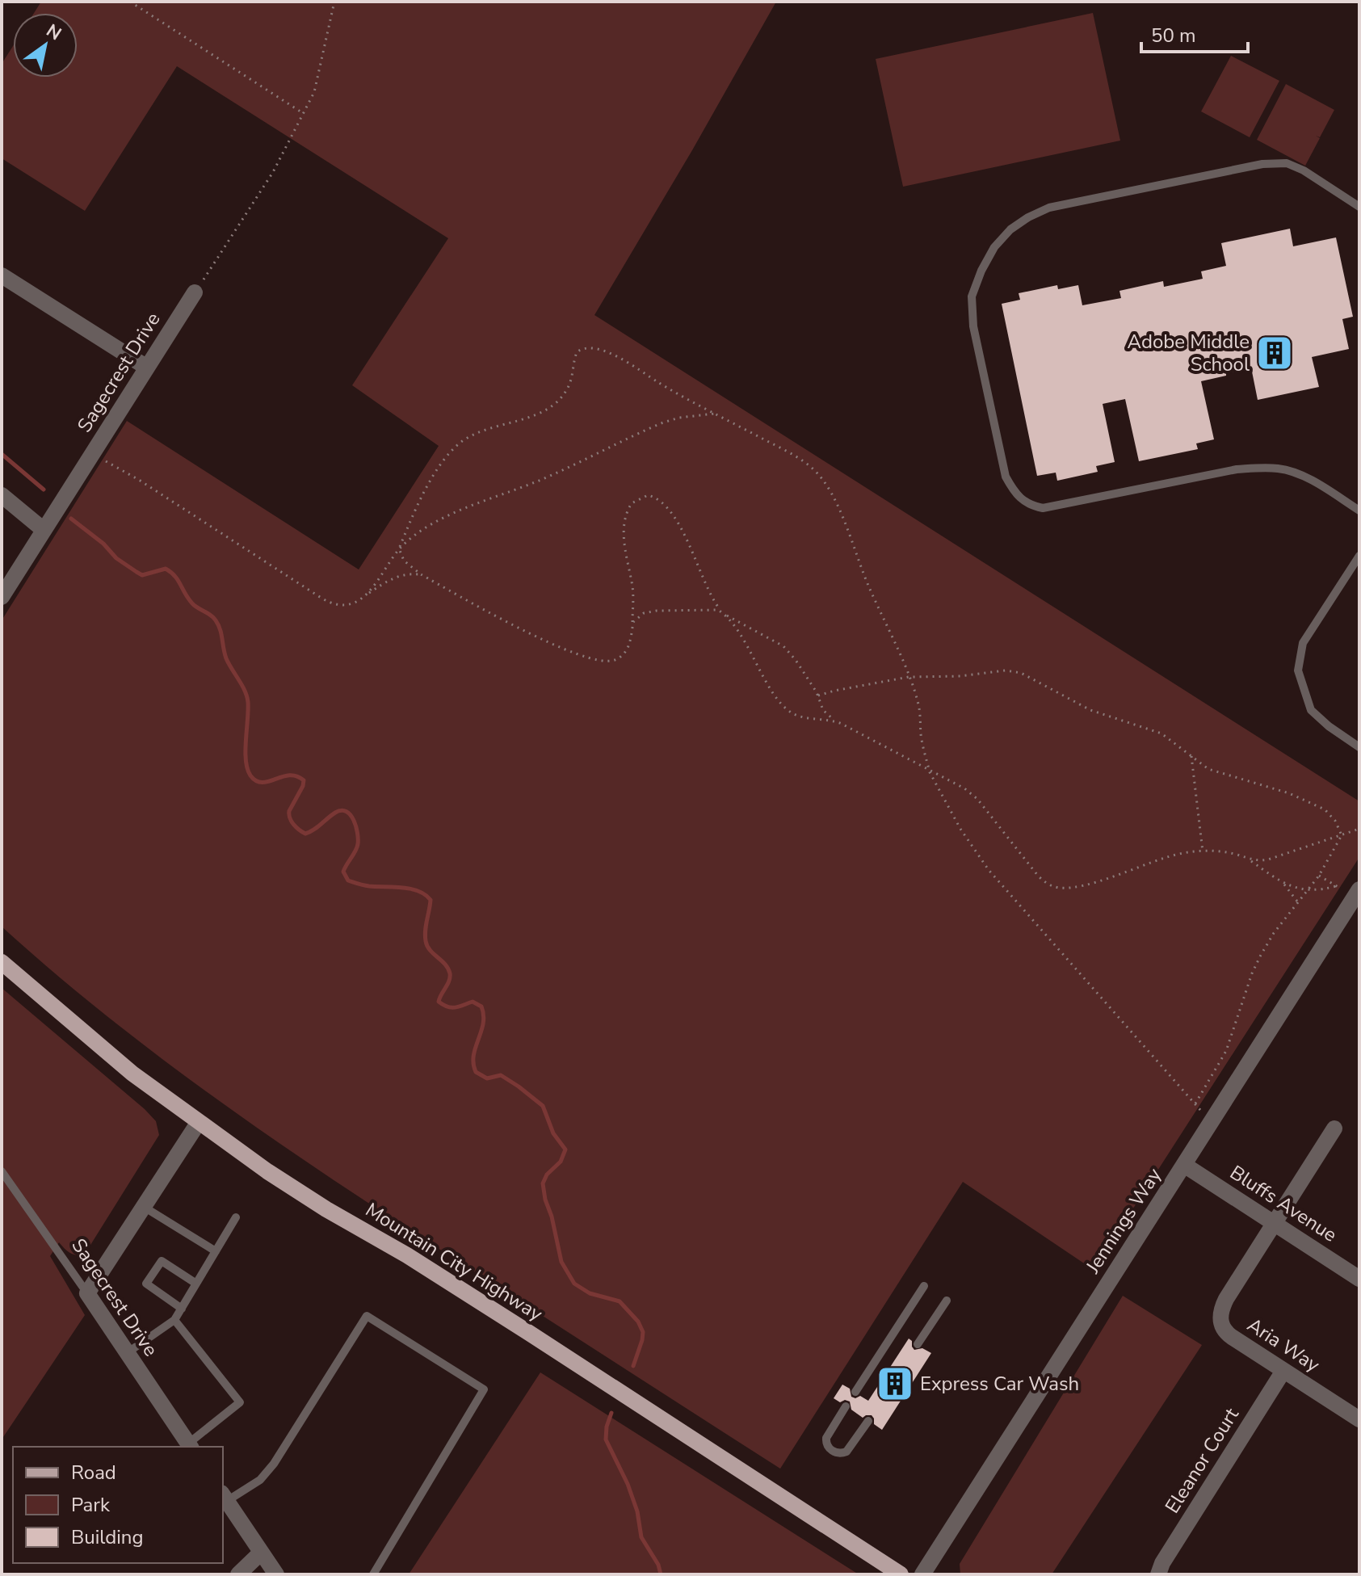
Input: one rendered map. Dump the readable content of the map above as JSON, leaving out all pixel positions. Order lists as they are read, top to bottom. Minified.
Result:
{"streets":{"main road":["Mountain City Highway"],"street":["Sagecrest Drive","Bluffs Avenue","Jennings Way","Aria Way","Eleanor Court"]},"crossings":[["Bluffs Avenue","Jennings Way"],["Bluffs Avenue","Aria Way"],["Aria Way","Eleanor Court"]],"places":{"building":["Adobe Middle School","Express Car Wash"]},"legend":["Road","Park","Building"],"scale_bar":"50 m","north":"top right"}
